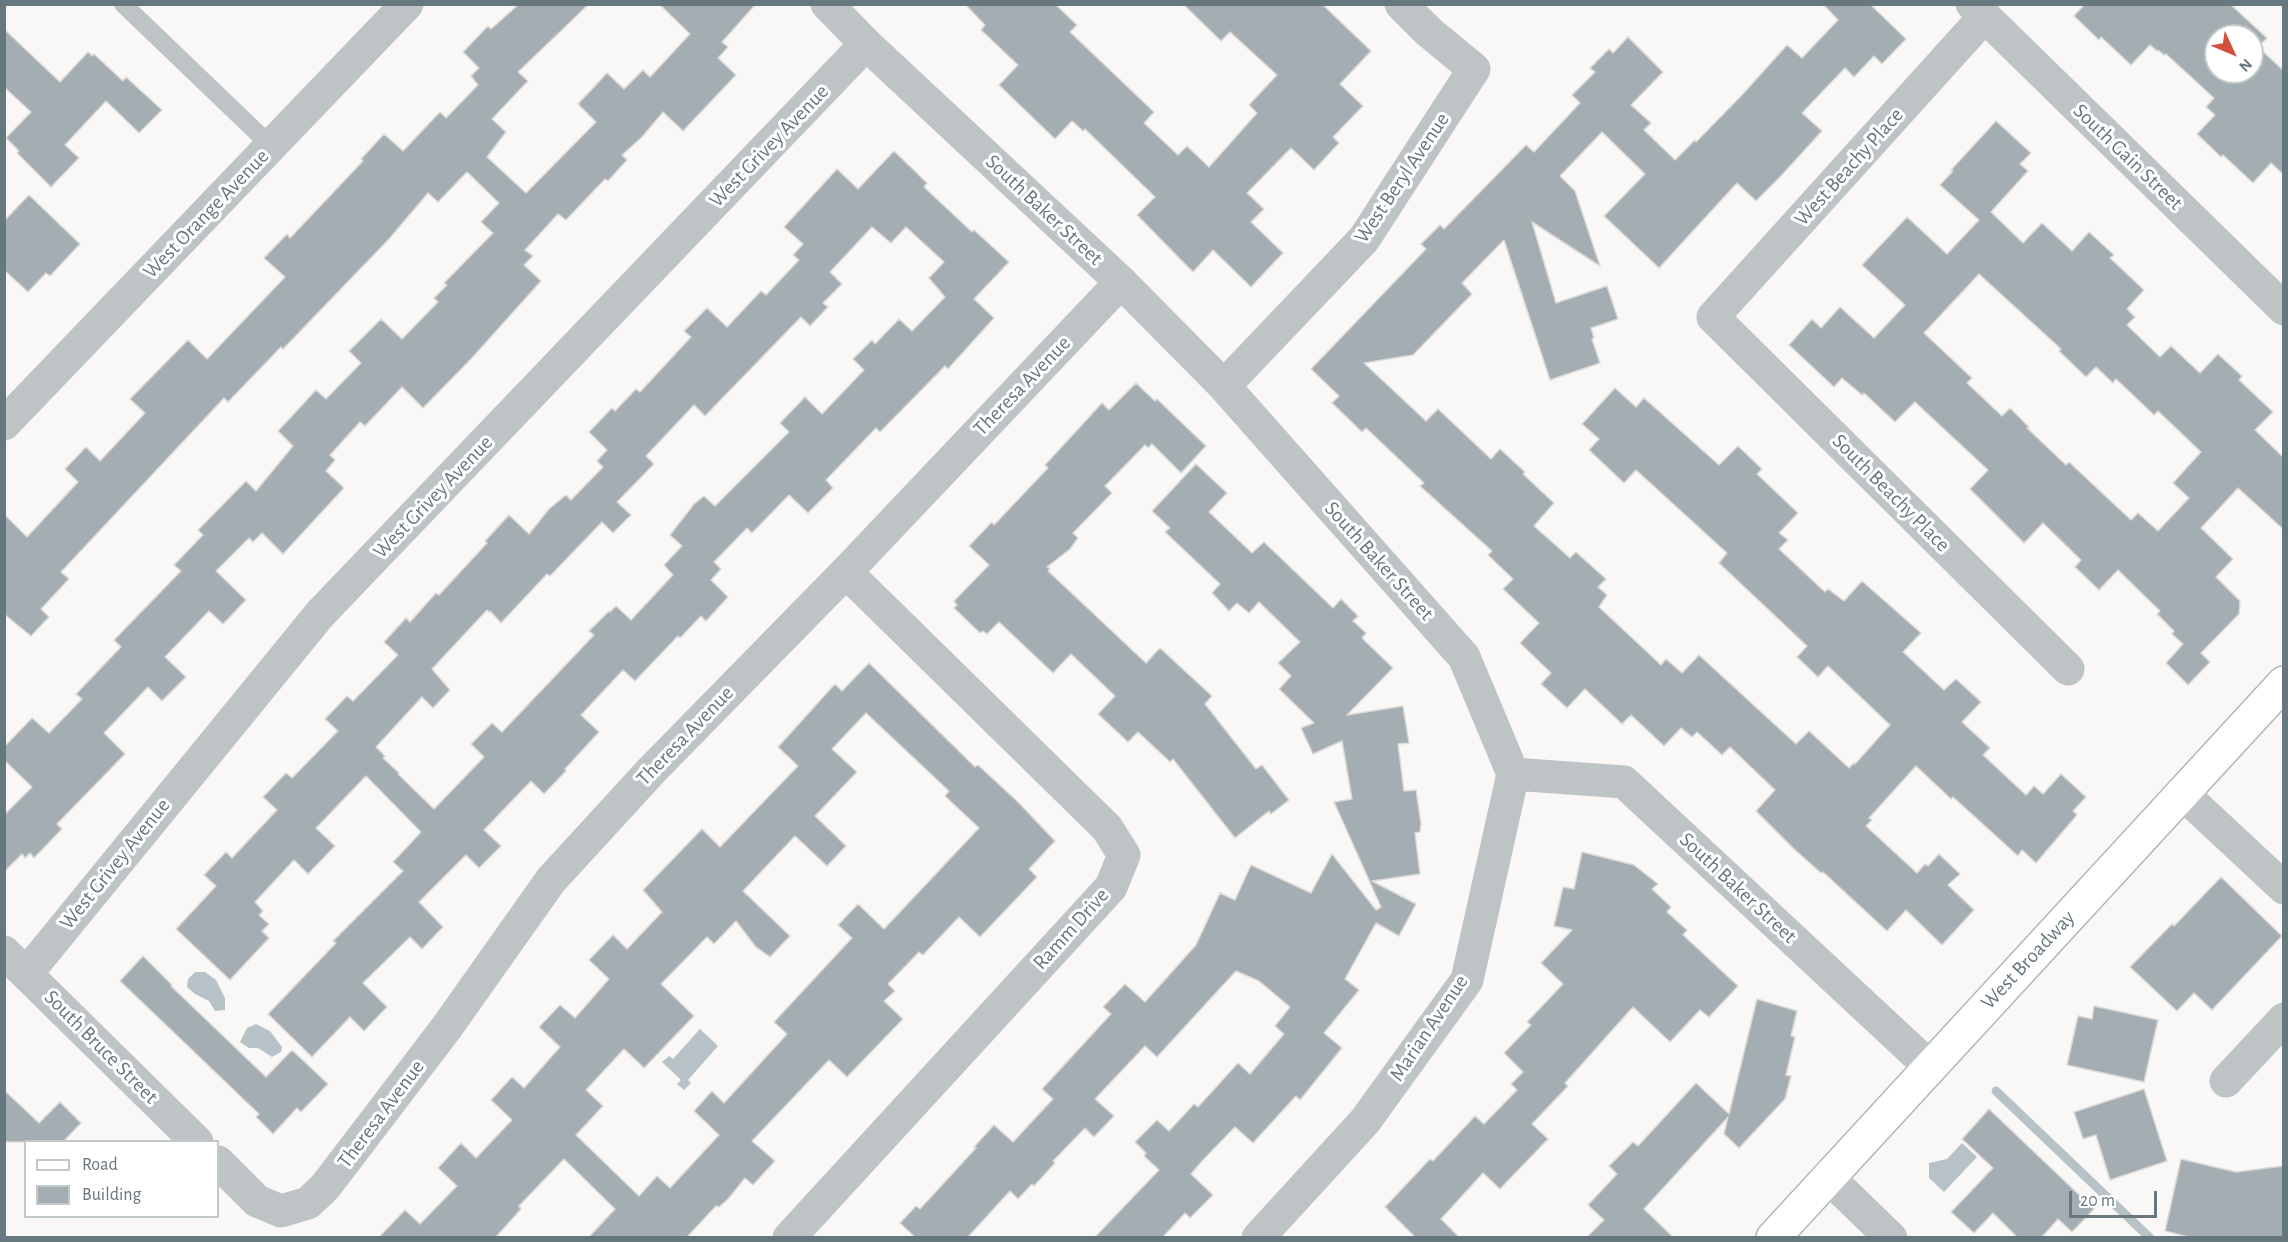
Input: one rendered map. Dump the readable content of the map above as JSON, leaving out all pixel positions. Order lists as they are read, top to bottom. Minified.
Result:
{"streets":{"main road":["West Broadway"],"street":["West Grivey Avenue","South Gain Street","West Beachy Place","West Beryl Avenue","South Baker Street","West Orange Avenue","Theresa Avenue","South Beachy Place","Ramm Drive","Marian Avenue","South Bruce Street"]},"crossings":[["West Grivey Avenue","South Baker Street"],["West Grivey Avenue","South Bruce Street"],["South Gain Street","West Beachy Place"],["West Beachy Place","South Beachy Place"],["West Beryl Avenue","South Baker Street"],["South Baker Street","Theresa Avenue"],["South Baker Street","West Broadway"],["South Baker Street","Marian Avenue"],["Theresa Avenue","Ramm Drive"]],"legend":["Road","Building"],"scale_bar":"20 m","north":"bottom right"}
